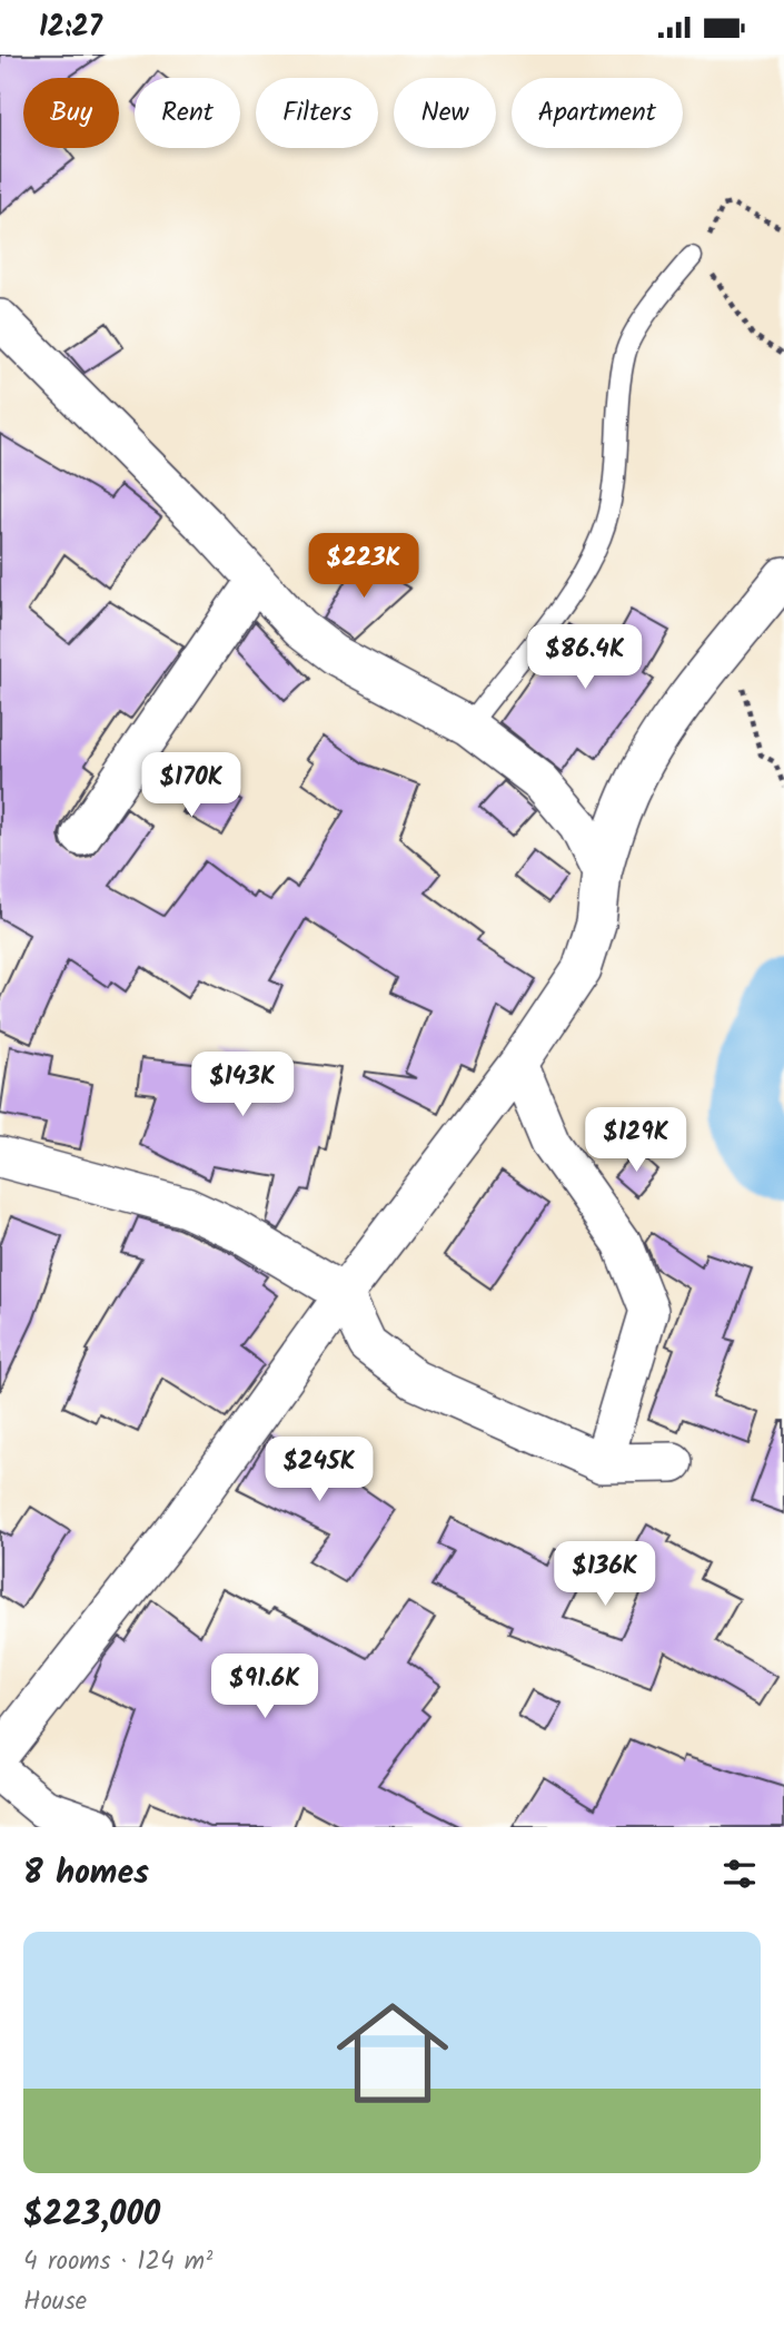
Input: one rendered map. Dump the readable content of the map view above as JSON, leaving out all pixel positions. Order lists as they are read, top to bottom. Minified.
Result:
{"page":{"status":"12:27","chip":["Buy","Rent","Filters","New","Apartment"],"price":["$223K","$86.4K","$170K","$143K","$129K","$245K","$136K","$91.6K"],"heading":"8 homes","list":[{"name":"$223,000","note":"4 rooms · 124 m² · House"}]}}
